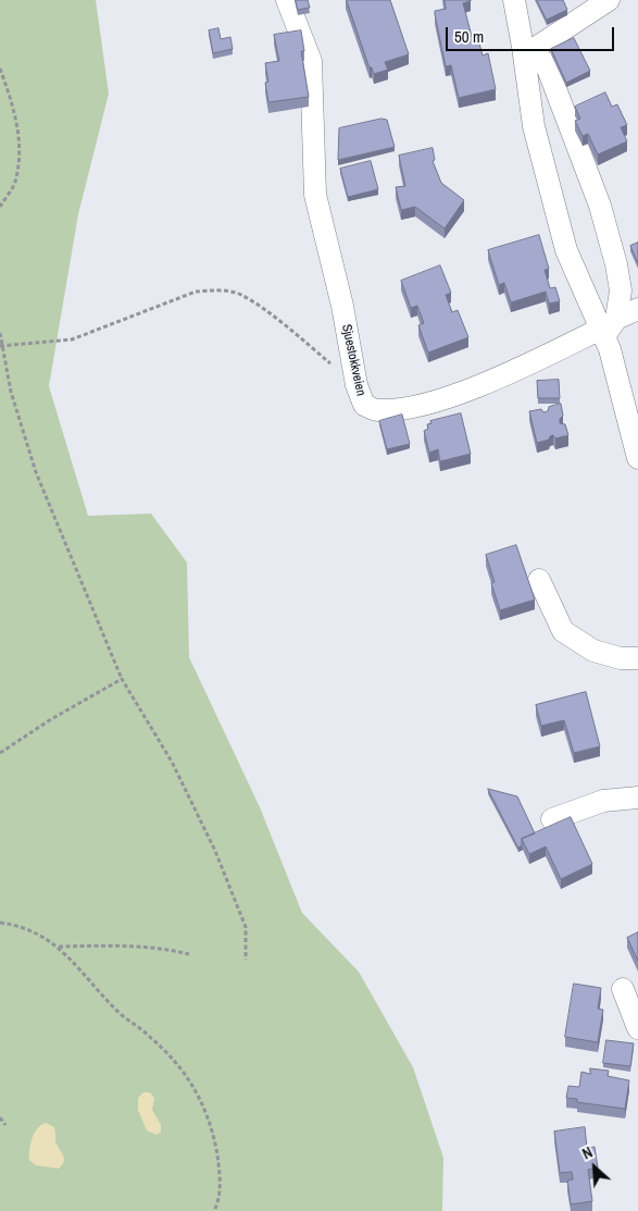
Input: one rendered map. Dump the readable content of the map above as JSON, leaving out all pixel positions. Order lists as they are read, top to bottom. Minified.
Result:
{"streets":{"street":["Sjuestokkveien"]},"scale_bar":"50 m","north":"top left"}
